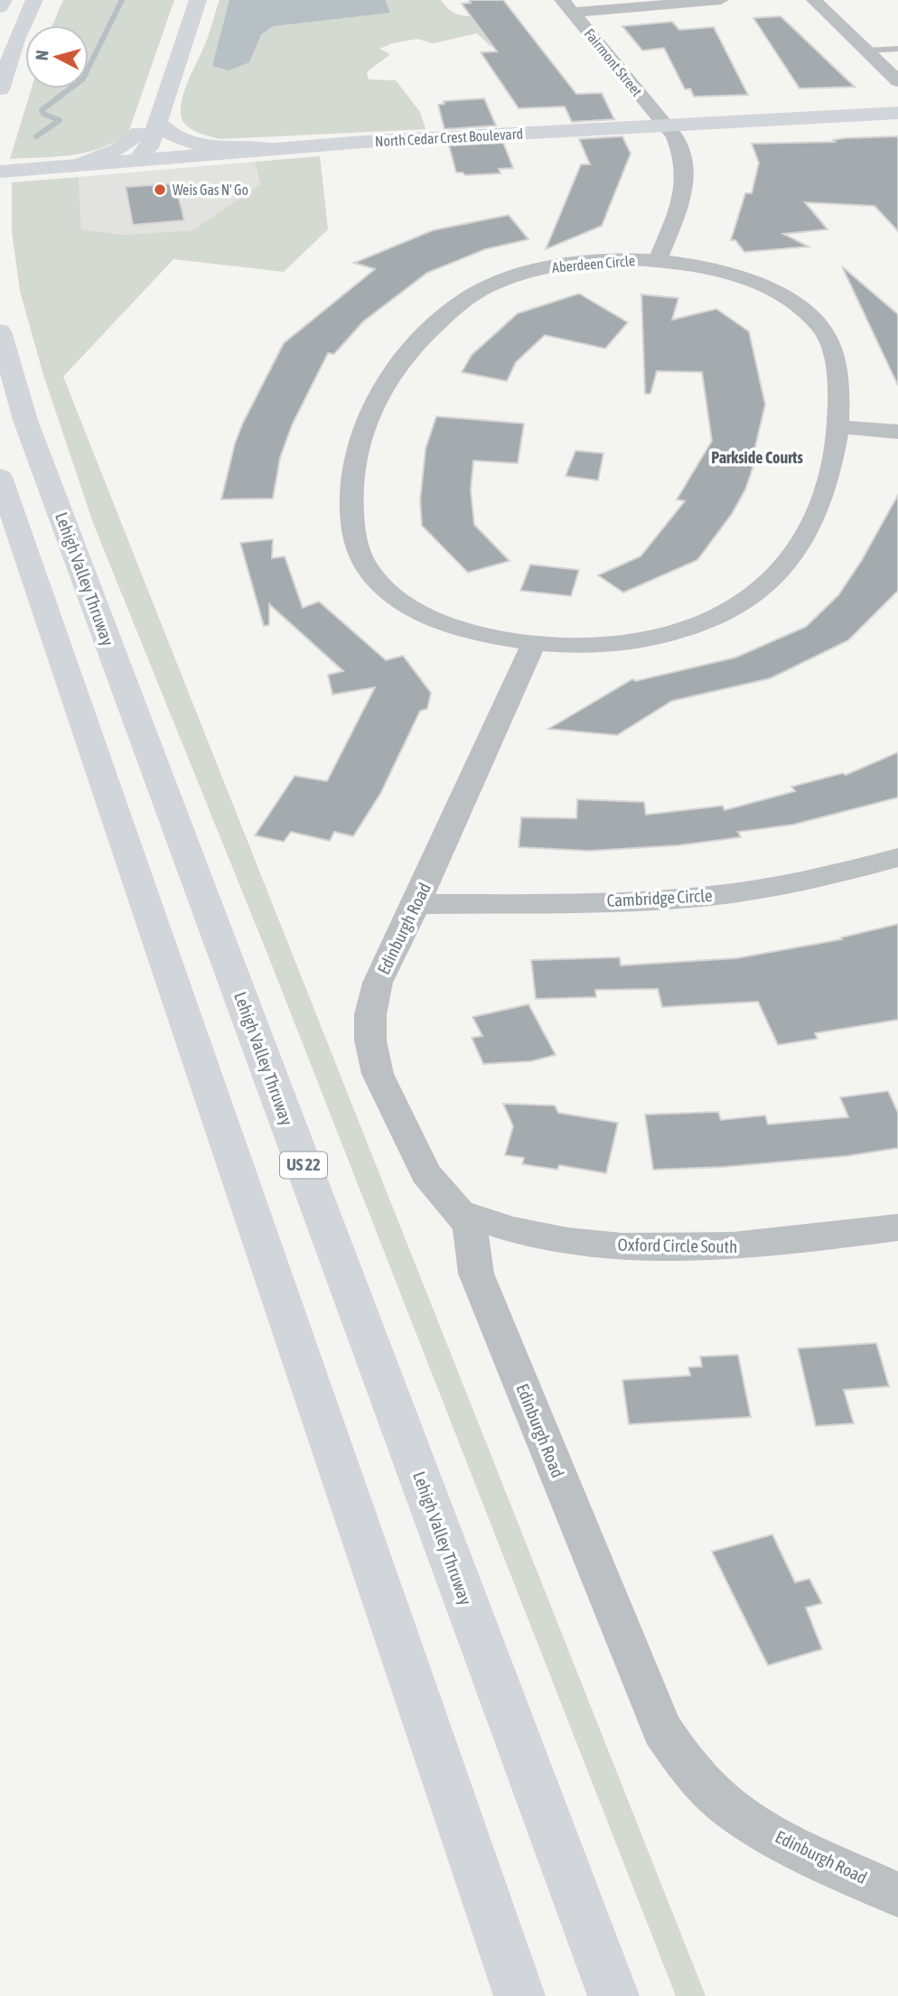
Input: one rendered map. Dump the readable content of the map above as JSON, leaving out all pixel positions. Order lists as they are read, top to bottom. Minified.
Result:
{"streets":{"main road":["North Cedar Crest Boulevard","Lehigh Valley Thruway","US 22"],"street":["Fairmont Street","Aberdeen Circle","Cambridge Circle","Edinburgh Road","Oxford Circle South"]},"crossings":[["Fairmont Street","North Cedar Crest Boulevard"],["Aberdeen Circle","Edinburgh Road"],["Cambridge Circle","Edinburgh Road"],["Edinburgh Road","Oxford Circle South"]],"districts":["Parkside Courts"],"places":["Weis Gas N' Go"],"north":"left"}
